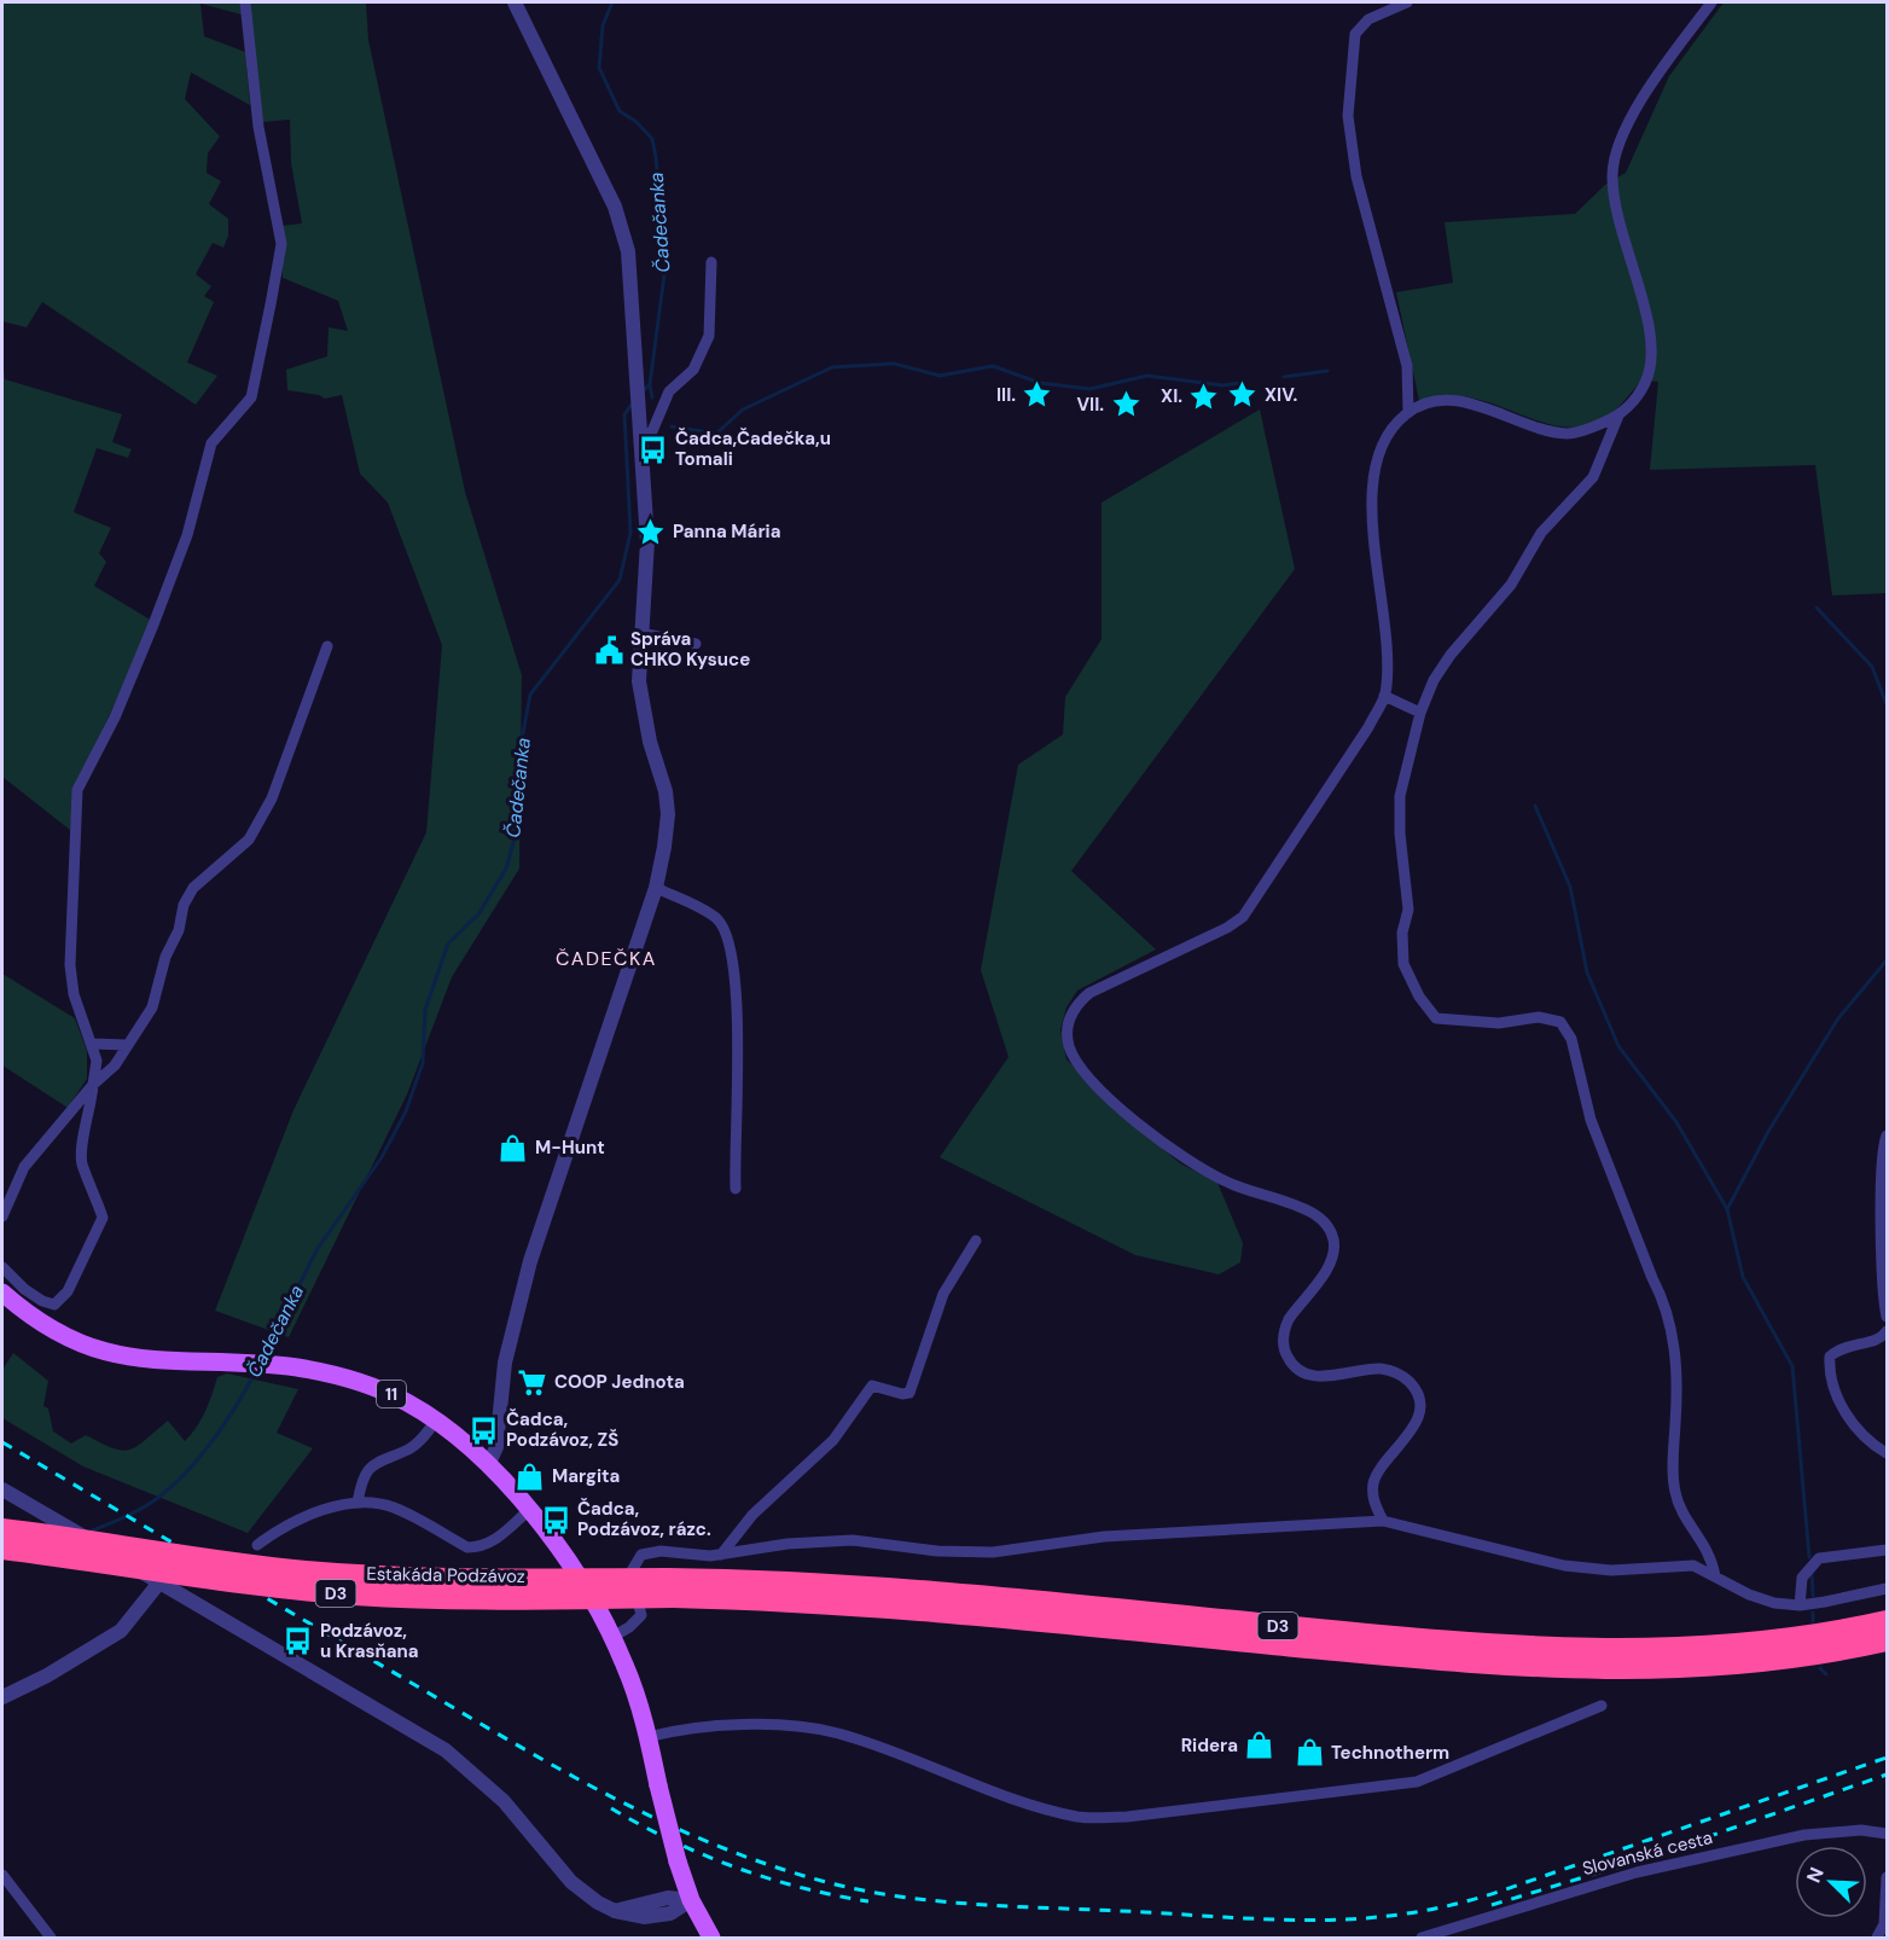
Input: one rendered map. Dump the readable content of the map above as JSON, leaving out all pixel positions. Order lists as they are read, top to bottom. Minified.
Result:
{"streets":{"highway":["Estakáda Podzávoz","D3"],"main road":["11"],"street":["Slovanská cesta"]},"crossings":[["Estakáda Podzávoz","D3"]],"districts":["ČADEČKA"],"water":["Čadečanka"],"places":{"place":["III.","XIV.","XI.","VII.","Panna Mária"],"bus stop":["Čadca,Čadečka,u Tomali","Čadca, Podzávoz, ZŠ","Čadca, Podzávoz, rázc.","Podzávoz, u Krasňana"],"public building":["Správa CHKO Kysuce"],"shop":["M-Hunt","Margita","Ridera","Technotherm"],"supermarket":["COOP Jednota"]},"north":"top left"}
